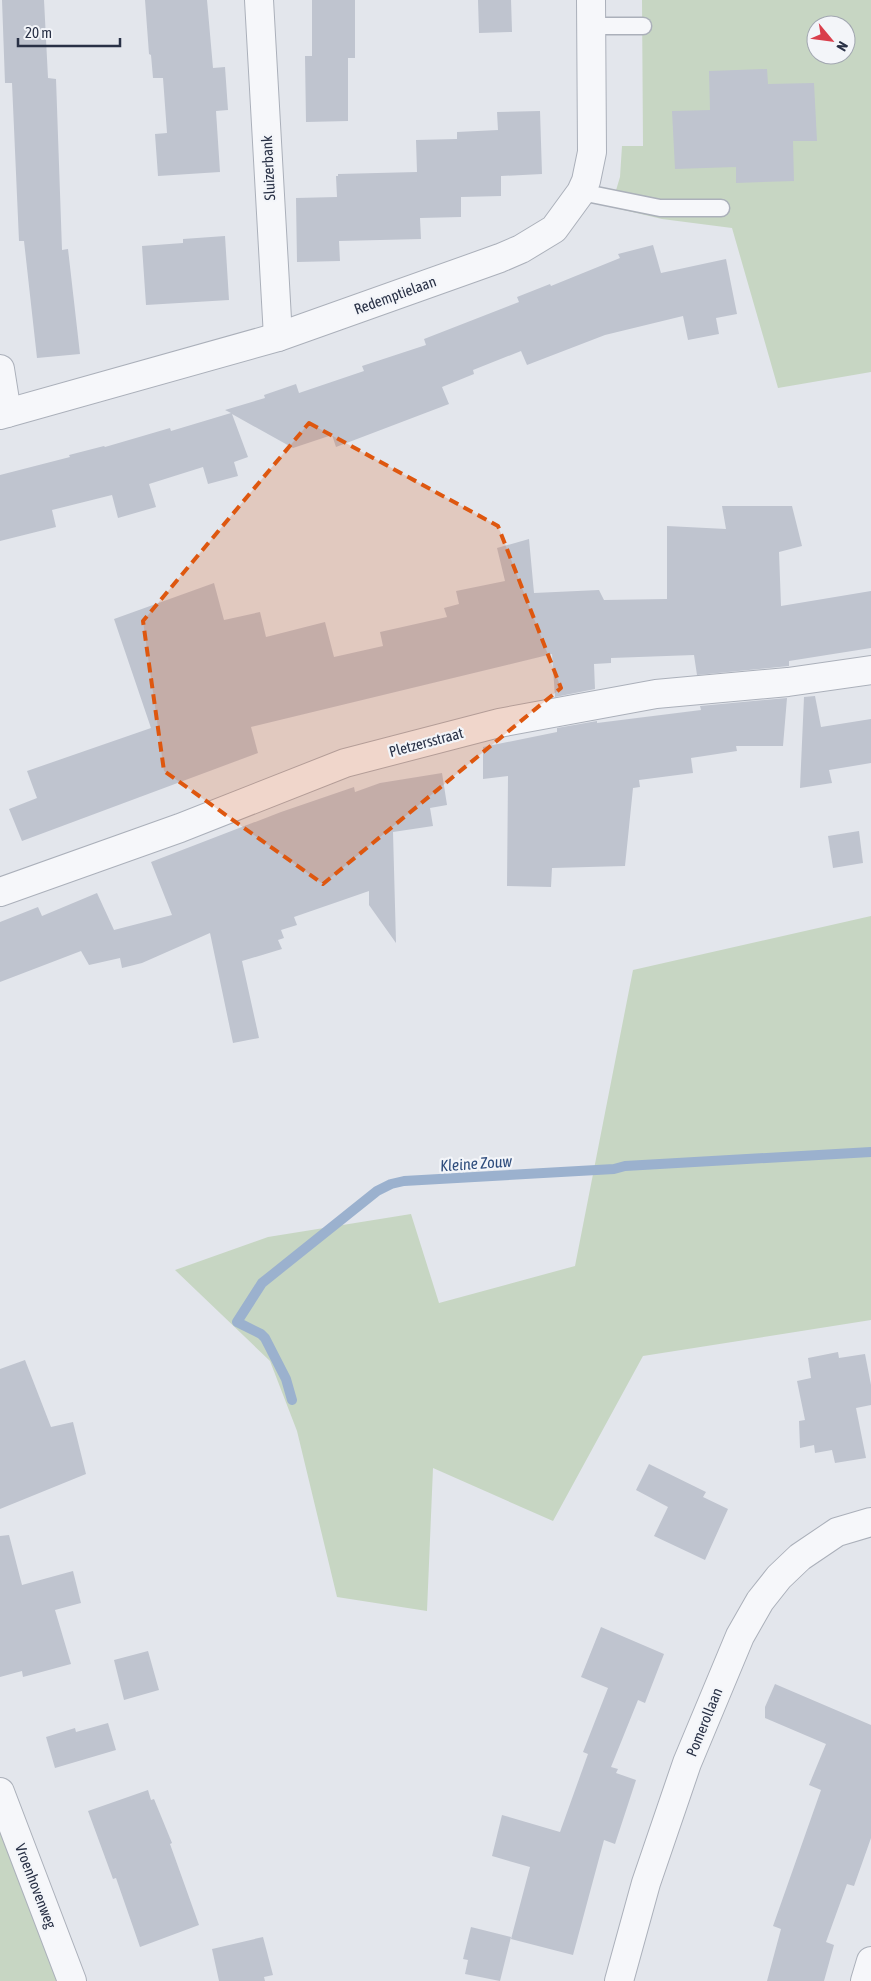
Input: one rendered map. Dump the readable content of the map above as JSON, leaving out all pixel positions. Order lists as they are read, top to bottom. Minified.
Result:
{"streets":{"street":["Sluizerbank","Redemptielaan","Pletzersstraat","Pomerollaan","Vroenhovenweg"]},"crossings":[["Sluizerbank","Redemptielaan"]],"water":["Kleine Zouw"],"scale_bar":"20 m","north":"bottom right"}
